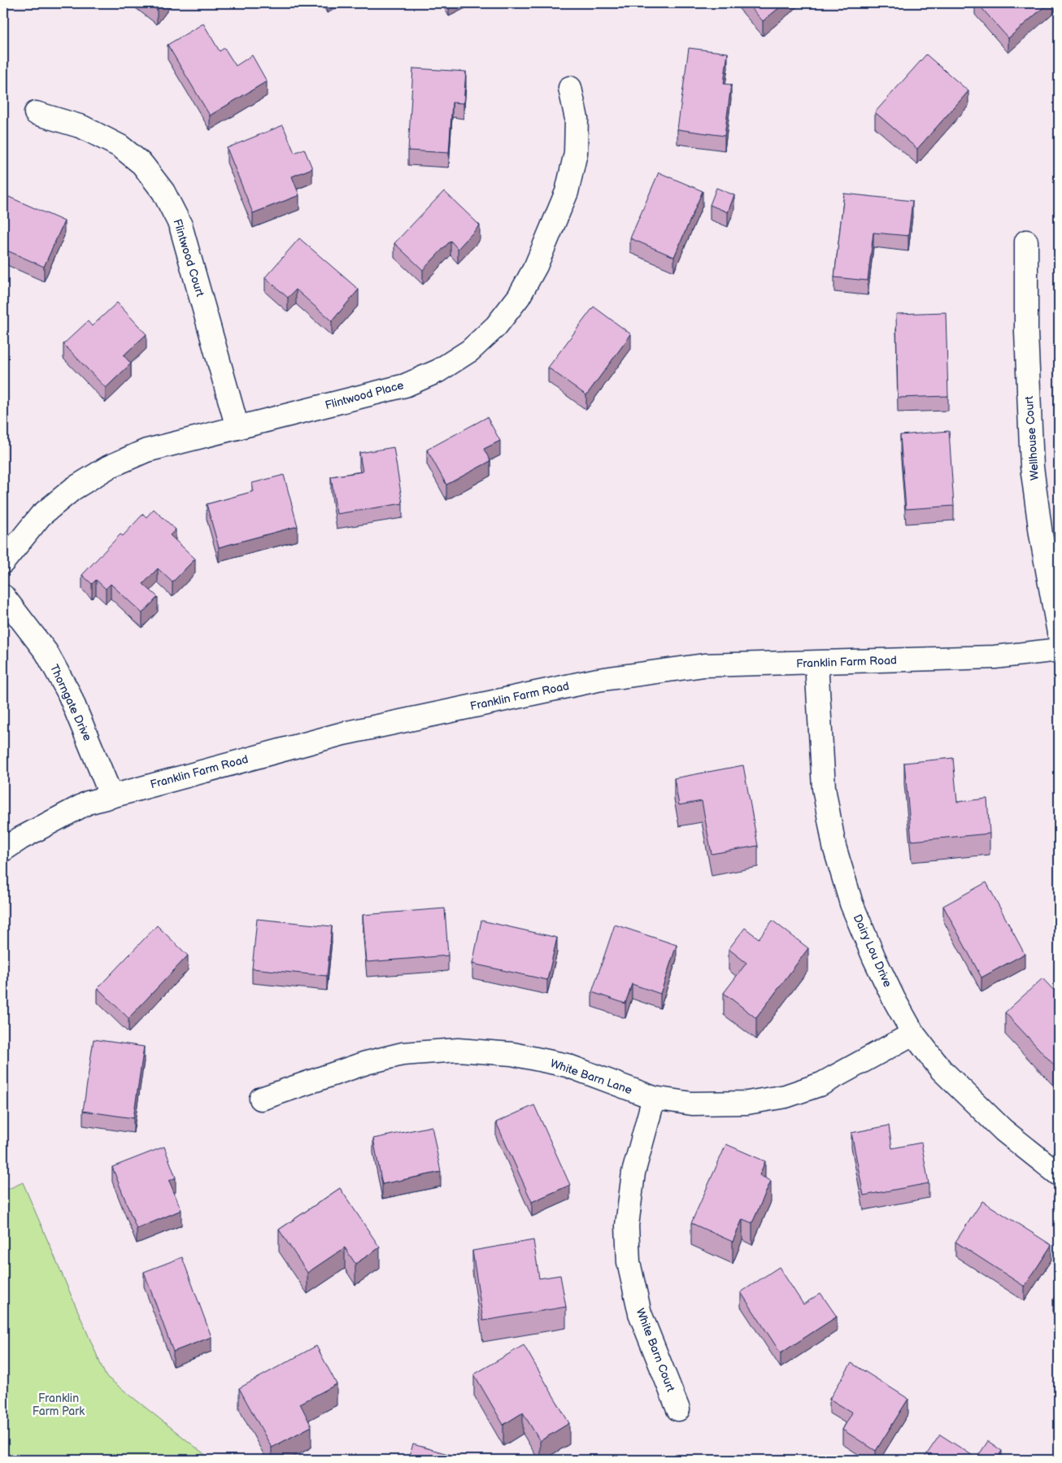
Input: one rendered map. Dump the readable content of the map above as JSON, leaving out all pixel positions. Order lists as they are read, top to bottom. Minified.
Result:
{"streets":{"street":["Flintwood Court","Flintwood Place","Wellhouse Court","Franklin Farm Road","Thorngate Drive","Dairy Lou Drive","White Barn Lane","White Barn Court"]},"crossings":[["Flintwood Court","Flintwood Place"],["Franklin Farm Road","Thorngate Drive"],["Franklin Farm Road","Dairy Lou Drive"],["Dairy Lou Drive","White Barn Lane"],["White Barn Lane","White Barn Court"]],"parks":["Franklin Farm Park"]}
